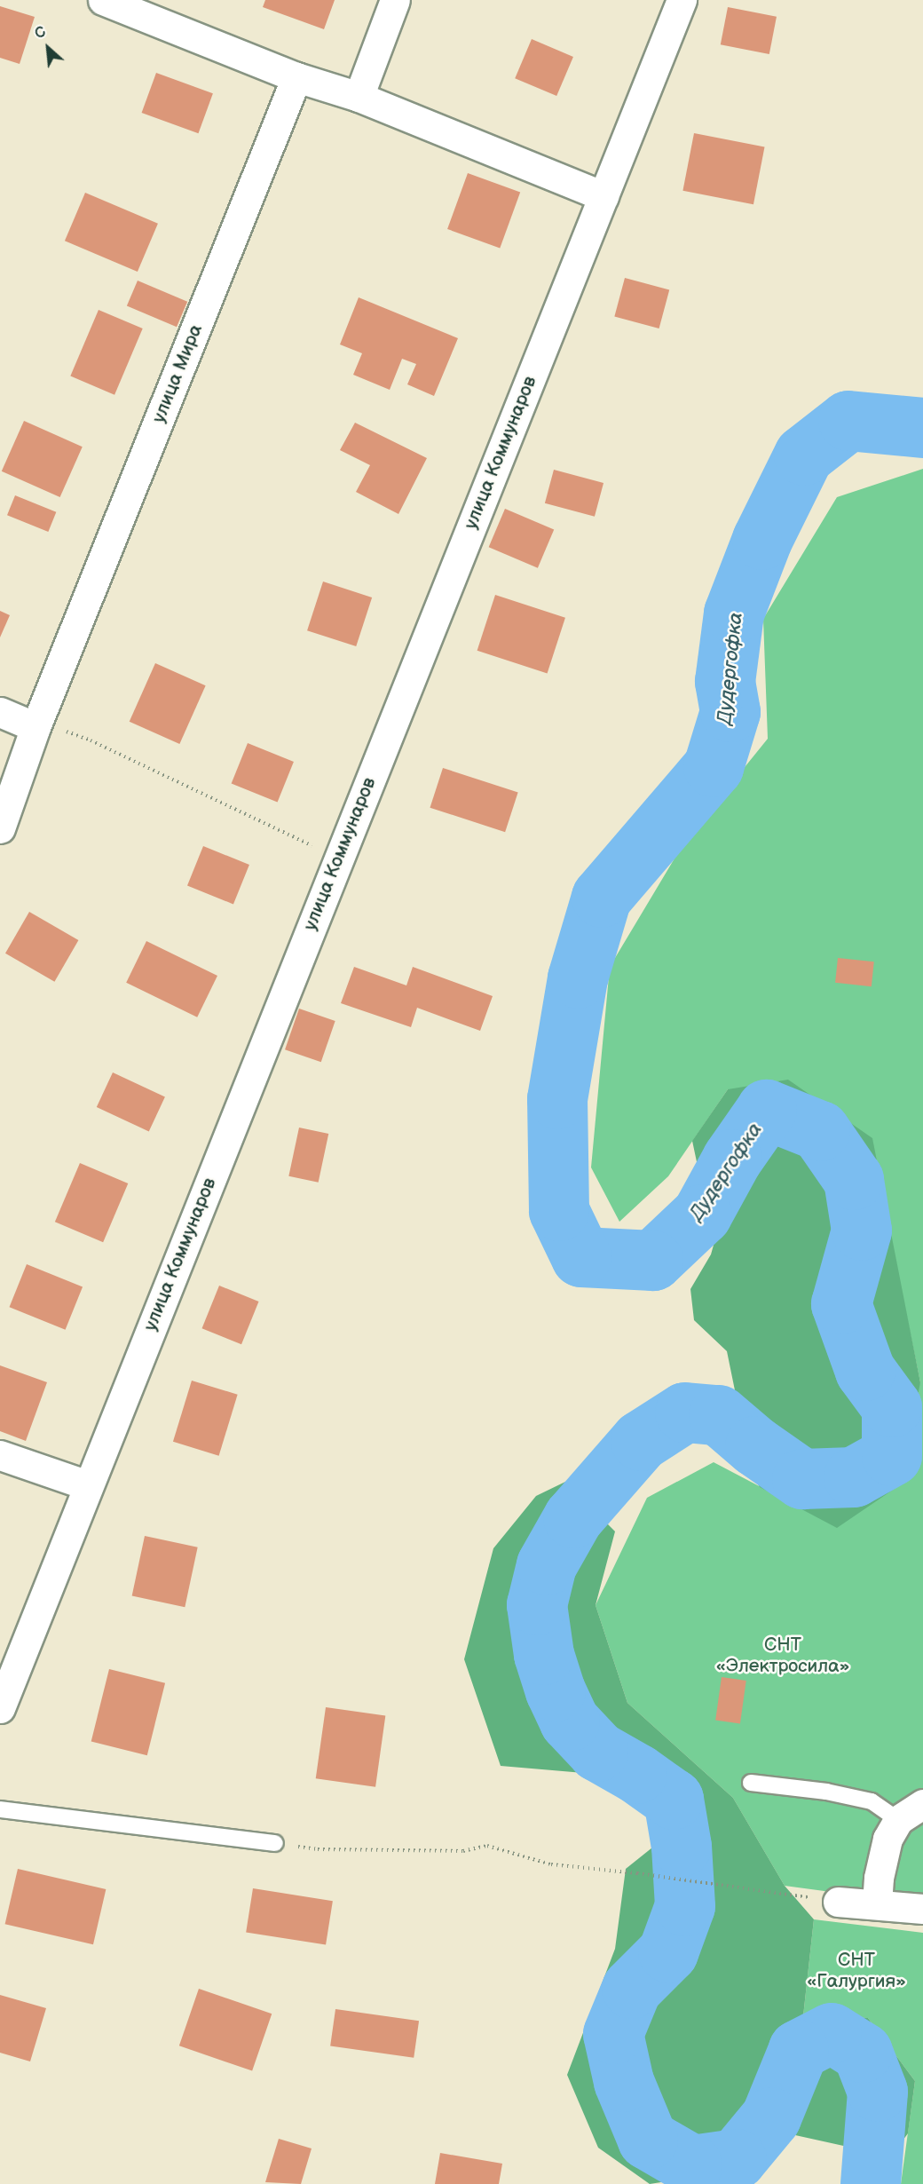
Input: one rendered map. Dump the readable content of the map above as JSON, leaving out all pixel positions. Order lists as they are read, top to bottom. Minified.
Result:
{"streets":{"street":["улица Мира","улица Коммунаров"]},"water":["Дудергофка"],"parks":["СНТ «Электросила»","СНТ «Галургия»"],"north":"top left"}
